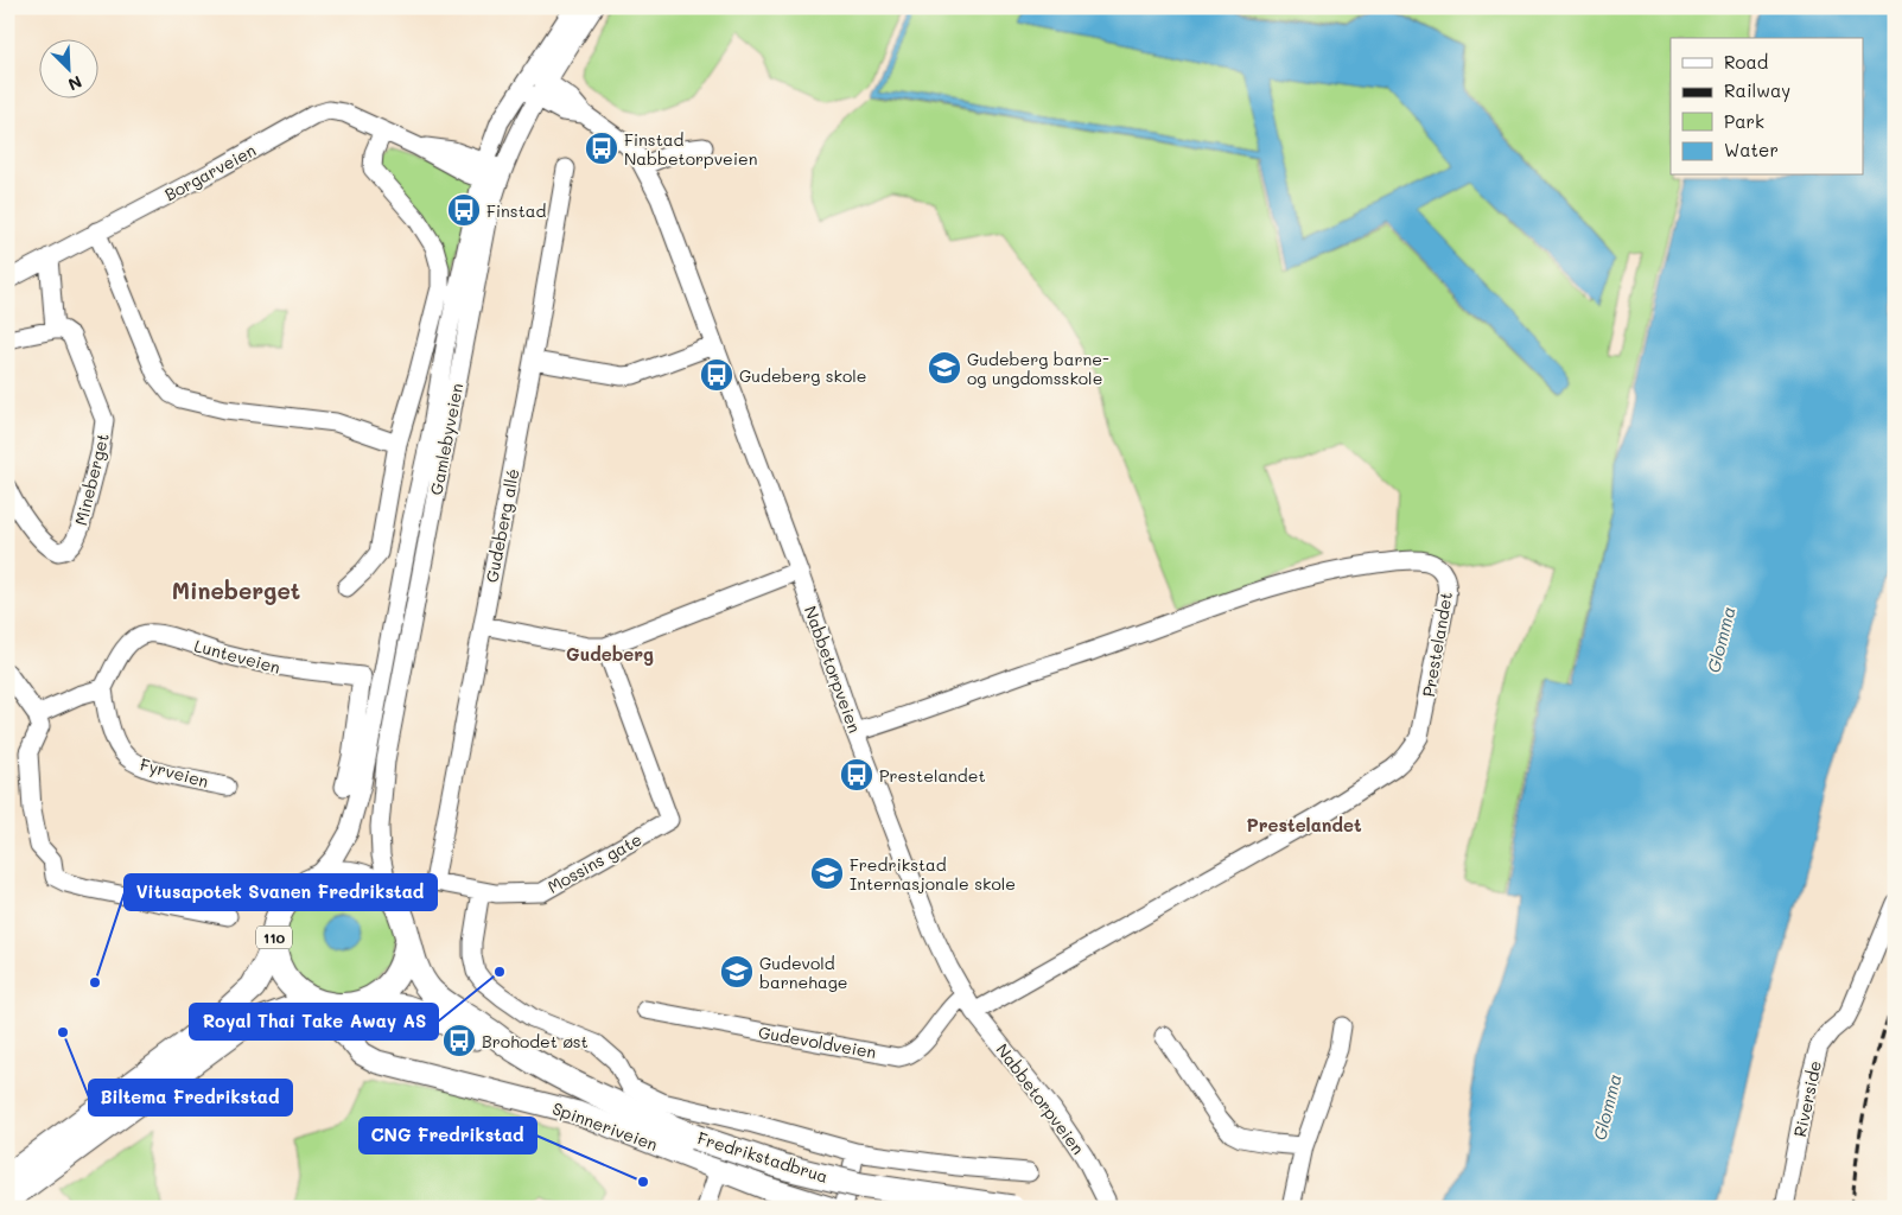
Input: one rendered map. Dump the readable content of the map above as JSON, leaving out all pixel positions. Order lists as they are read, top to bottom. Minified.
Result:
{"streets":{"highway":["110","Fredrikstadbrua"],"main road":["Spinneriveien"],"street":["Borgarveien","Gamlebyveien","Mineberget","Gudeberg allé","Prestelandet","Lunteveien","Nabbetorpveien","Fyrveien","Mossins gate","Gudevoldveien","Riverside"]},"crossings":[["Borgarveien","Gamlebyveien"],["Gamlebyveien","Nabbetorpveien"],["Gamlebyveien","110"],["Gamlebyveien","Spinneriveien"],["Gudeberg allé","Mossins gate"],["Prestelandet","Nabbetorpveien"],["Lunteveien","Fyrveien"],["Nabbetorpveien","Gudevoldveien"],["110","Spinneriveien"],["110","Fredrikstadbrua"]],"districts":["Mineberget","Gudeberg","Prestelandet"],"water":["Glomma"],"places":{"bus stop":["Finstad Nabbetorpveien","Finstad","Gudeberg skole","Prestelandet","Brohodet øst"],"school or university":["Gudeberg barne- og ungdomsskole","Fredrikstad Internasjonale skole","Gudevold barnehage"],"other":["Royal Thai Take Away AS","Vitusapotek Svanen Fredrikstad","Biltema Fredrikstad","CNG Fredrikstad"]},"legend":["Road","Railway","Park","Water"],"north":"bottom right"}
